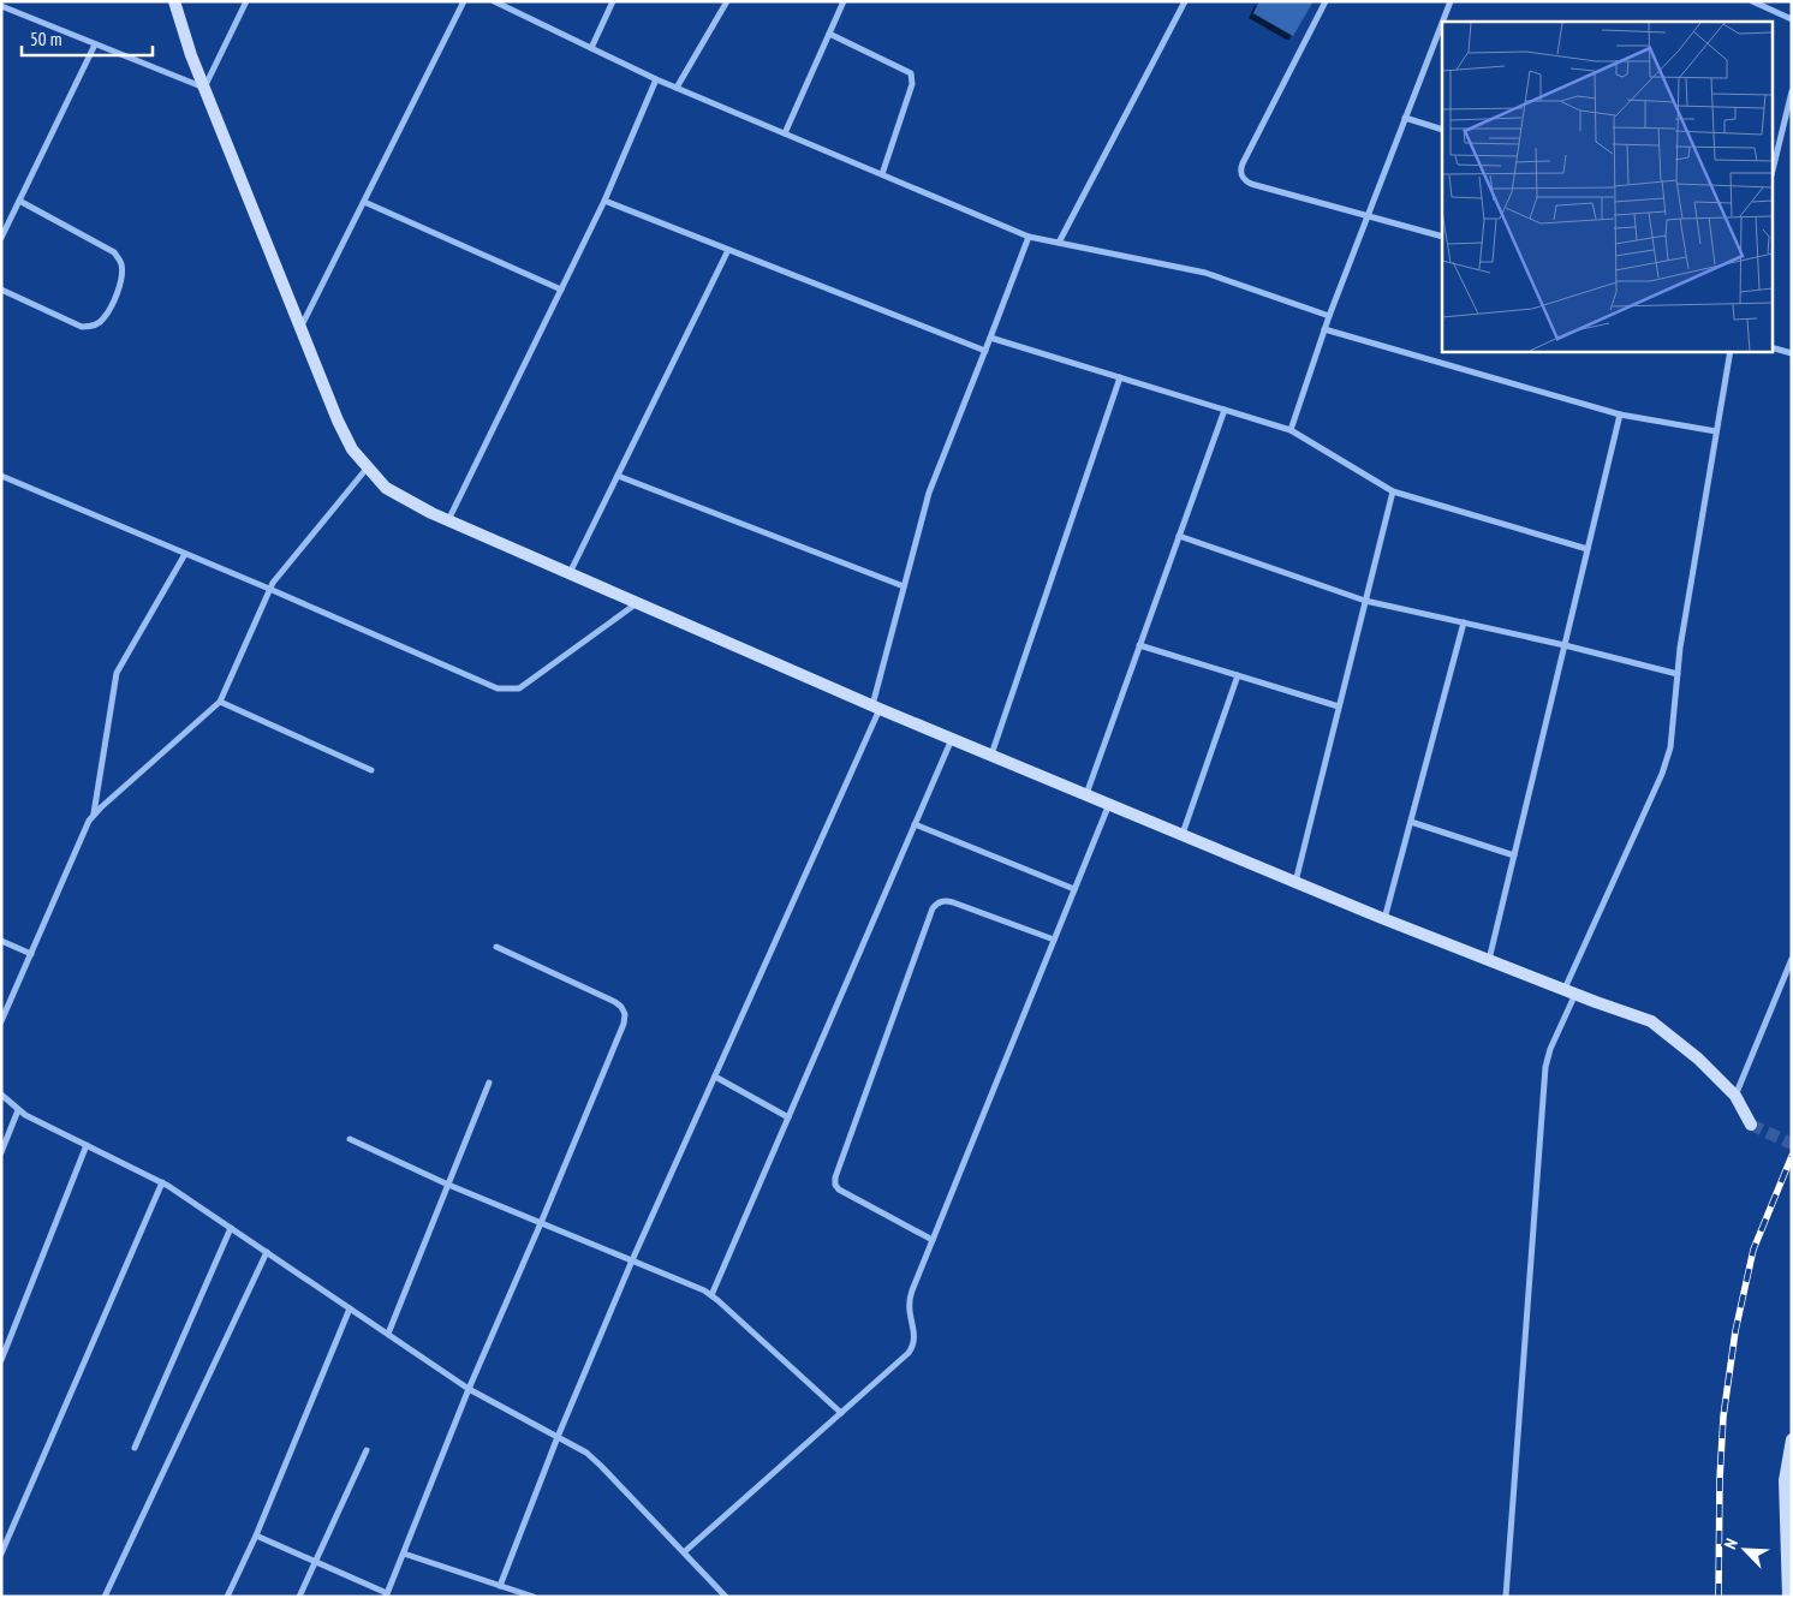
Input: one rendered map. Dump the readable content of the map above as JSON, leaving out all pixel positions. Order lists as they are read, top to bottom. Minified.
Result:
{"scale_bar":"50 m","north":"top left"}
